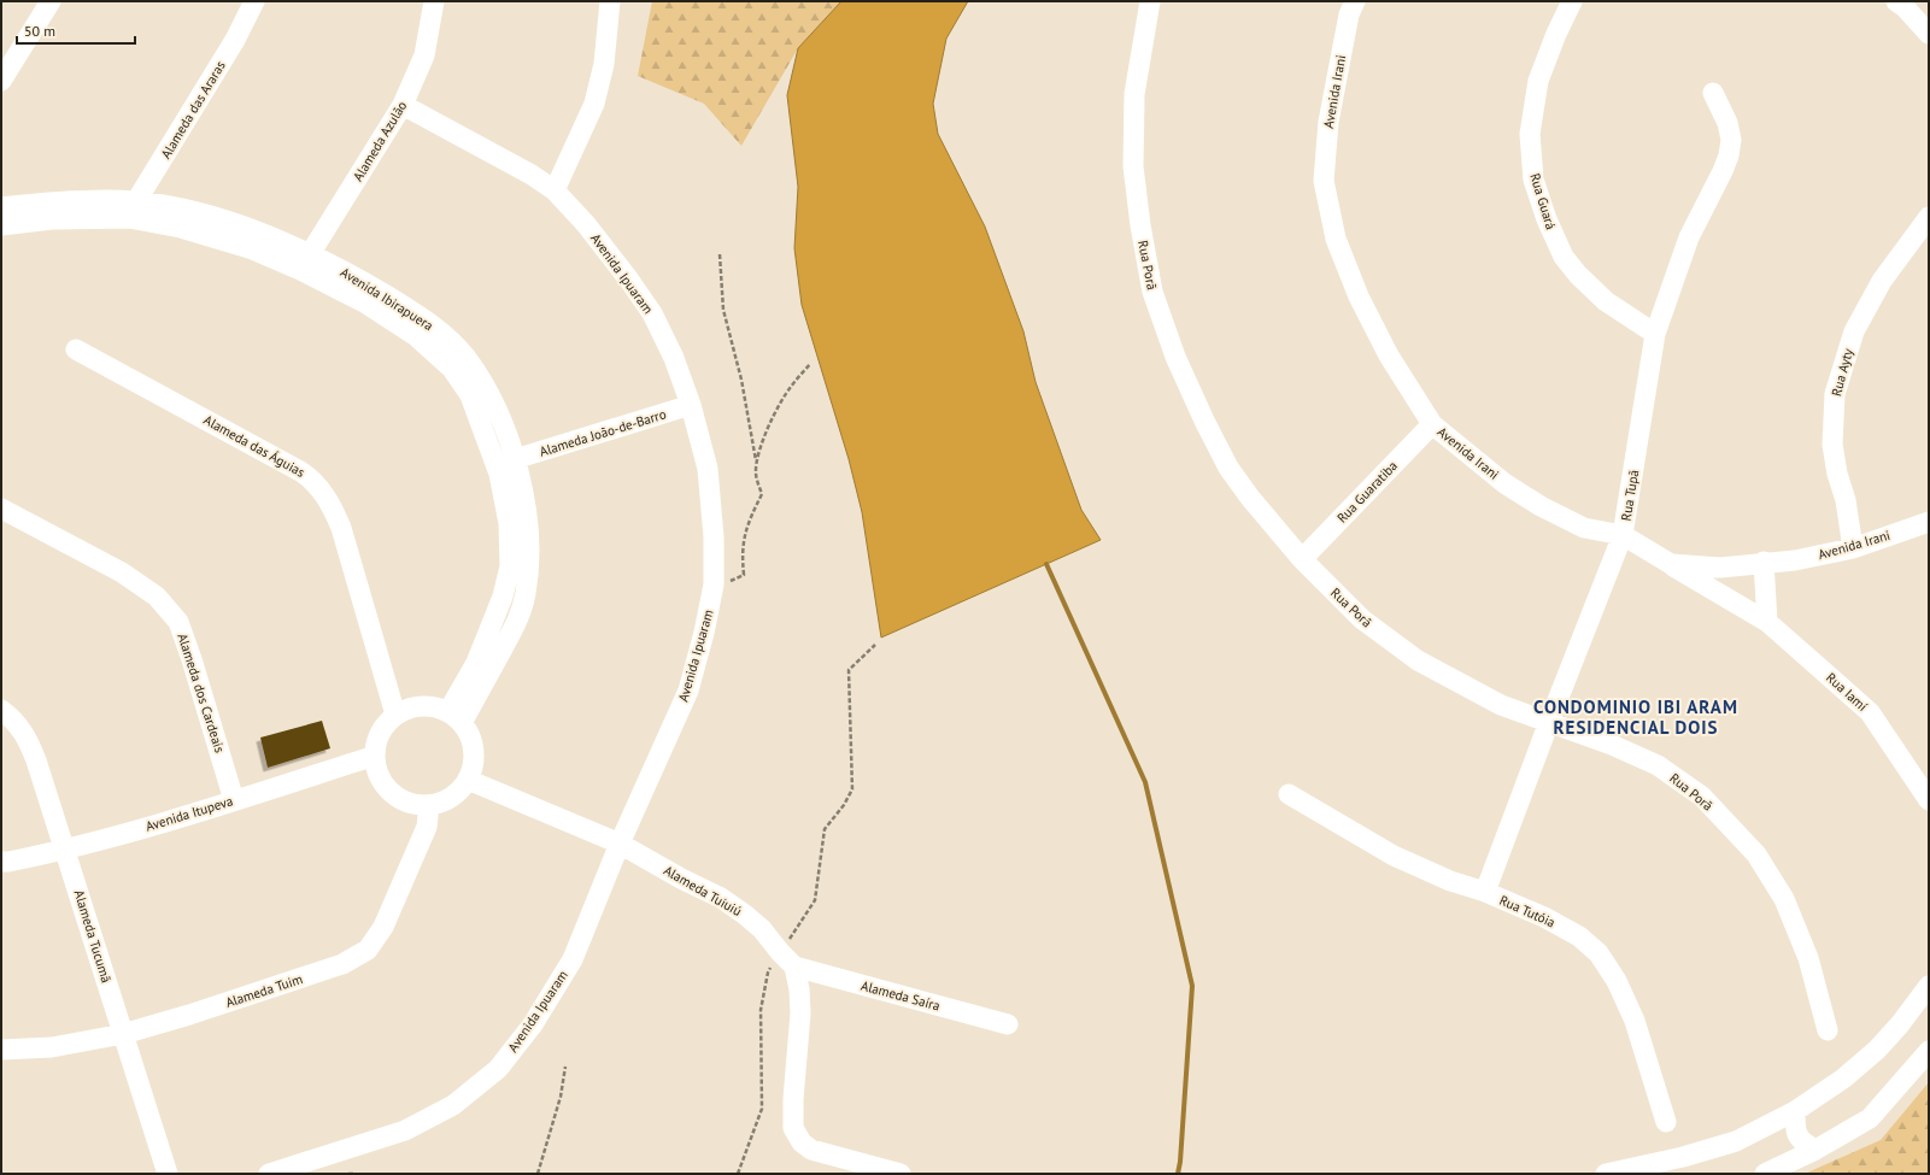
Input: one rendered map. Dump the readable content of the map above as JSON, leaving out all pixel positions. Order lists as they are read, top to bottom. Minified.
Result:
{"streets":{"street":["Avenida Irani","Alameda das Araras","Alameda Azulão","Rua Guará","Rua Porã","Avenida Ipuaram","Avenida Ibirapuera","Rua Ayty","Alameda João-de-Barro","Alameda das Águias","Rua Guaratiba","Rua Tupã","Rua Iamí","Alameda dos Cardeais","Avenida Itupeva","Alameda Tuiuiú","Rua Tutóia","Alameda Tucumã","Alameda Tuim","Alameda Saíra"]},"crossings":[["Avenida Irani","Rua Ayty"],["Avenida Irani","Rua Guaratiba"],["Avenida Irani","Rua Tupã"],["Avenida Irani","Rua Iamí"],["Alameda das Araras","Avenida Ibirapuera"],["Alameda Azulão","Avenida Ipuaram"],["Alameda Azulão","Avenida Ibirapuera"],["Rua Guará","Rua Tupã"],["Rua Porã","Rua Guaratiba"],["Rua Porã","Rua Tupã"],["Avenida Ipuaram","Alameda João-de-Barro"],["Avenida Ipuaram","Alameda Tuiuiú"],["Avenida Ibirapuera","Alameda João-de-Barro"],["Avenida Ibirapuera","Alameda das Águias"],["Avenida Ibirapuera","Avenida Itupeva"],["Avenida Ibirapuera","Alameda Tuiuiú"],["Avenida Ibirapuera","Alameda Tuim"],["Alameda das Águias","Avenida Itupeva"],["Alameda das Águias","Alameda Tuiuiú"],["Alameda das Águias","Alameda Tuim"],["Rua Tupã","Rua Tutóia"],["Alameda dos Cardeais","Avenida Itupeva"],["Avenida Itupeva","Alameda Tuiuiú"],["Avenida Itupeva","Alameda Tucumã"],["Avenida Itupeva","Alameda Tuim"],["Alameda Tuiuiú","Alameda Tuim"],["Alameda Tuiuiú","Alameda Saíra"],["Alameda Tucumã","Alameda Tuim"]],"districts":["CONDOMINIO IBI ARAM RESIDENCIAL DOIS"],"scale_bar":"50 m"}
